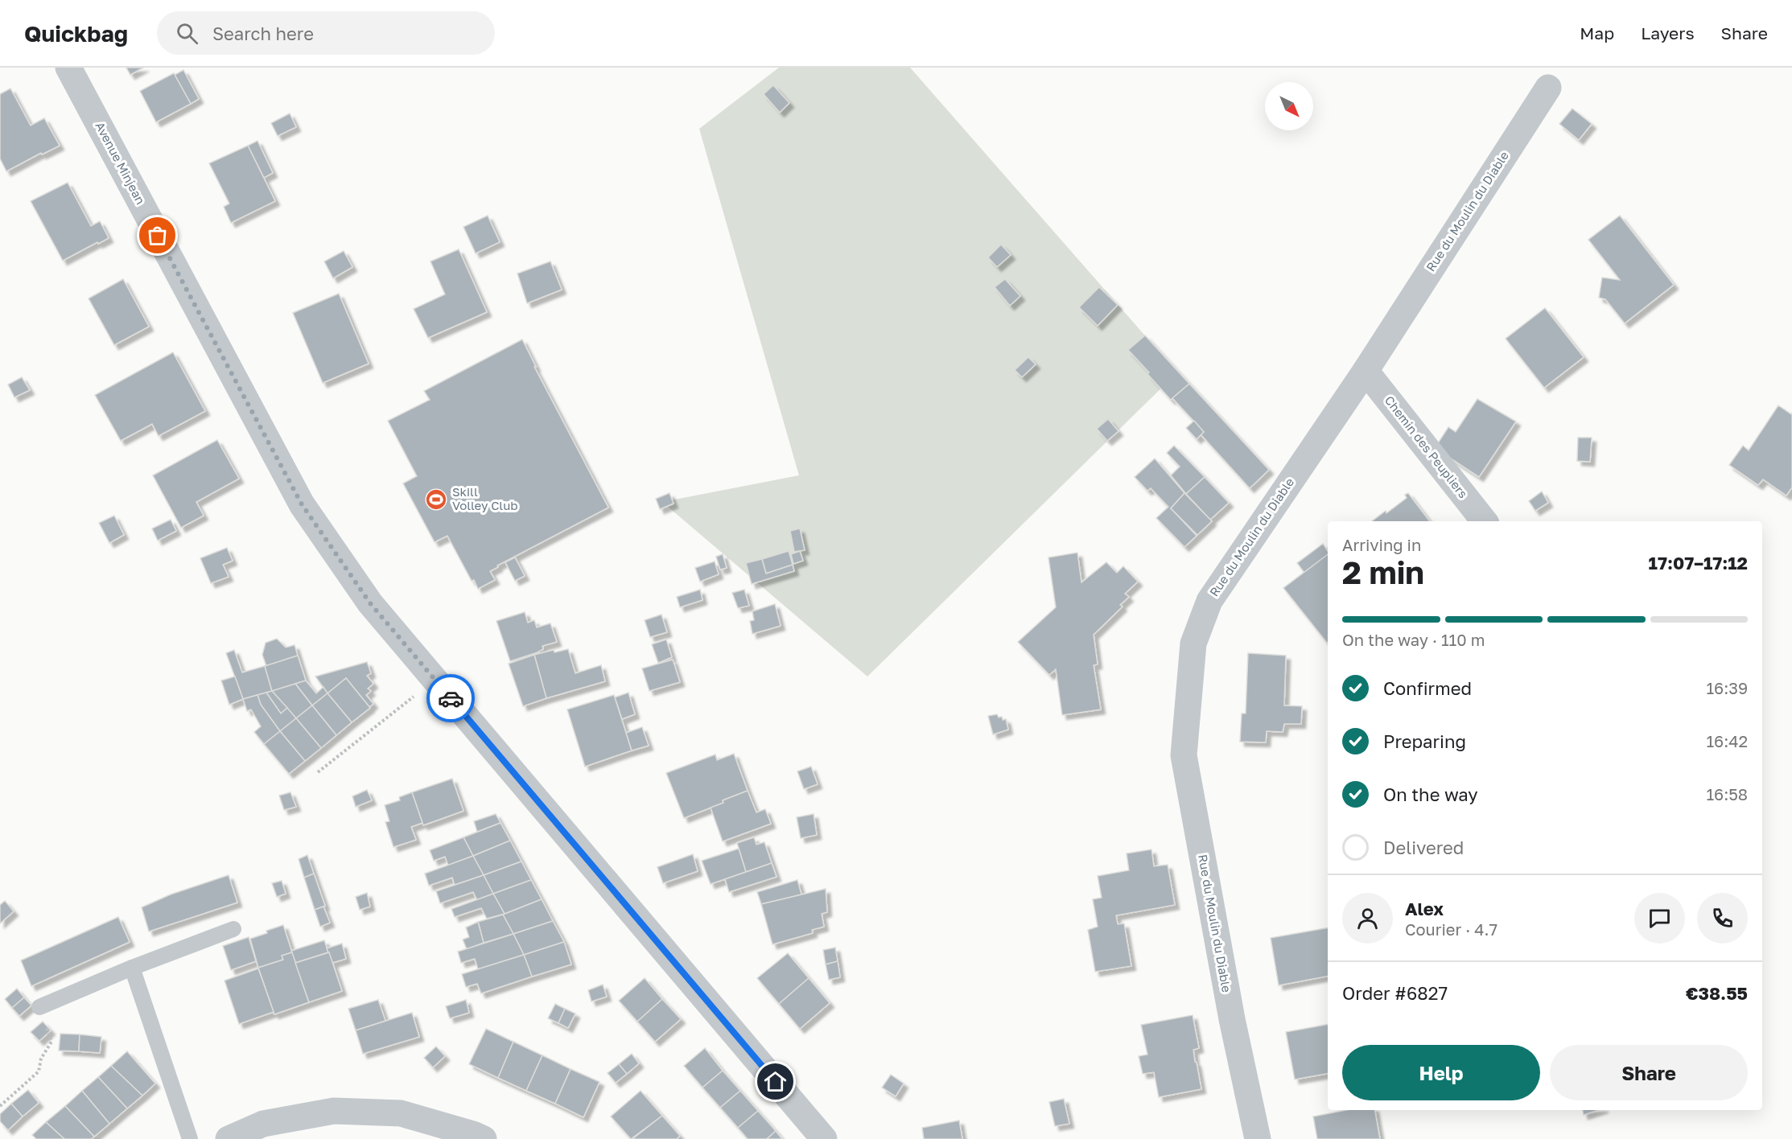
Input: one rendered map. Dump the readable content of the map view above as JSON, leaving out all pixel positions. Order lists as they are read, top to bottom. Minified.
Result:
{"streets":{"street":["Avenue Minjean","Rue du Moulin du Diable","Chemin des Peupliers"]},"crossings":[["Rue du Moulin du Diable","Chemin des Peupliers"]],"places":{"sports":["Skill Volley Club"]},"north":"bottom right","page":{"header":"Quickbag","search":"Search here","nav":["Map","Layers","Share"],"heading":["2 min","Arriving in","17:07–17:12"],"panel":["Alex","Courier · 4.7","Order #6827","€38.55"],"bar":"On the way · 110 m","list":[["Confirmed","16:39"],["Preparing","16:42"],["On the way","16:58"],"Delivered"],"buttons":["Help","Share"]}}
